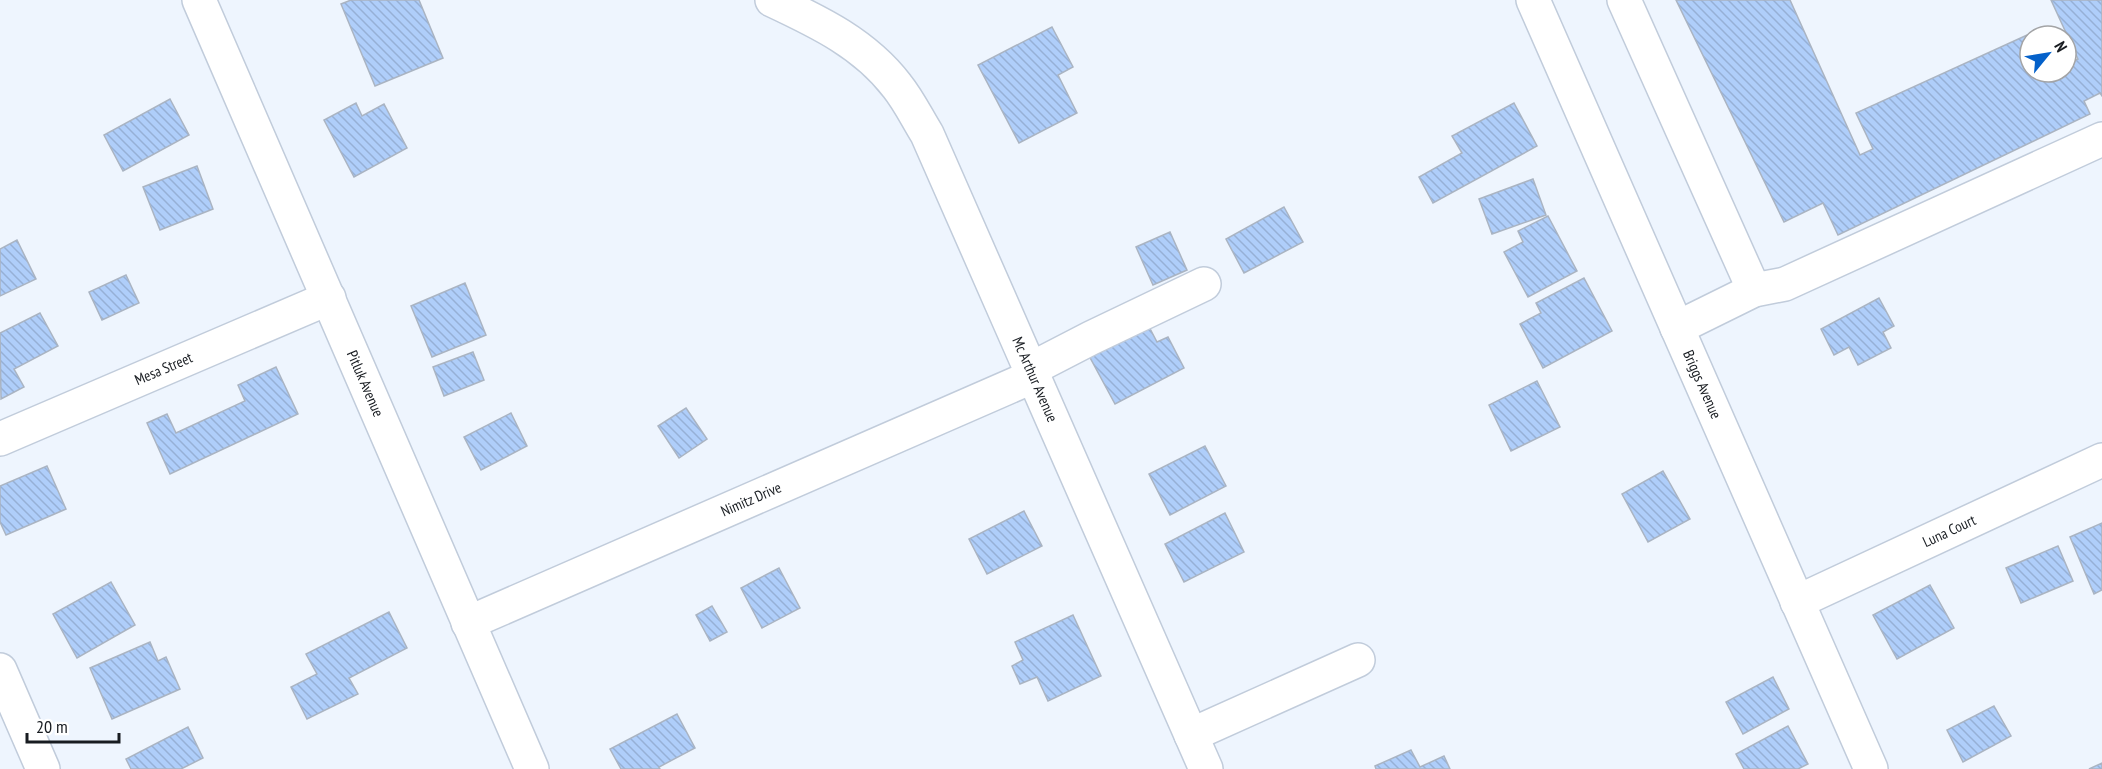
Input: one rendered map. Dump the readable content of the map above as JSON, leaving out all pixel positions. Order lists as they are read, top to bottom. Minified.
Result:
{"streets":{"street":["Mesa Street","Mc Arthur Avenue","Pitluk Avenue","Briggs Avenue","Nimitz Drive","Luna Court"]},"crossings":[["Mesa Street","Pitluk Avenue"],["Mc Arthur Avenue","Nimitz Drive"],["Pitluk Avenue","Nimitz Drive"],["Briggs Avenue","Luna Court"]],"scale_bar":"20 m","north":"top right"}
